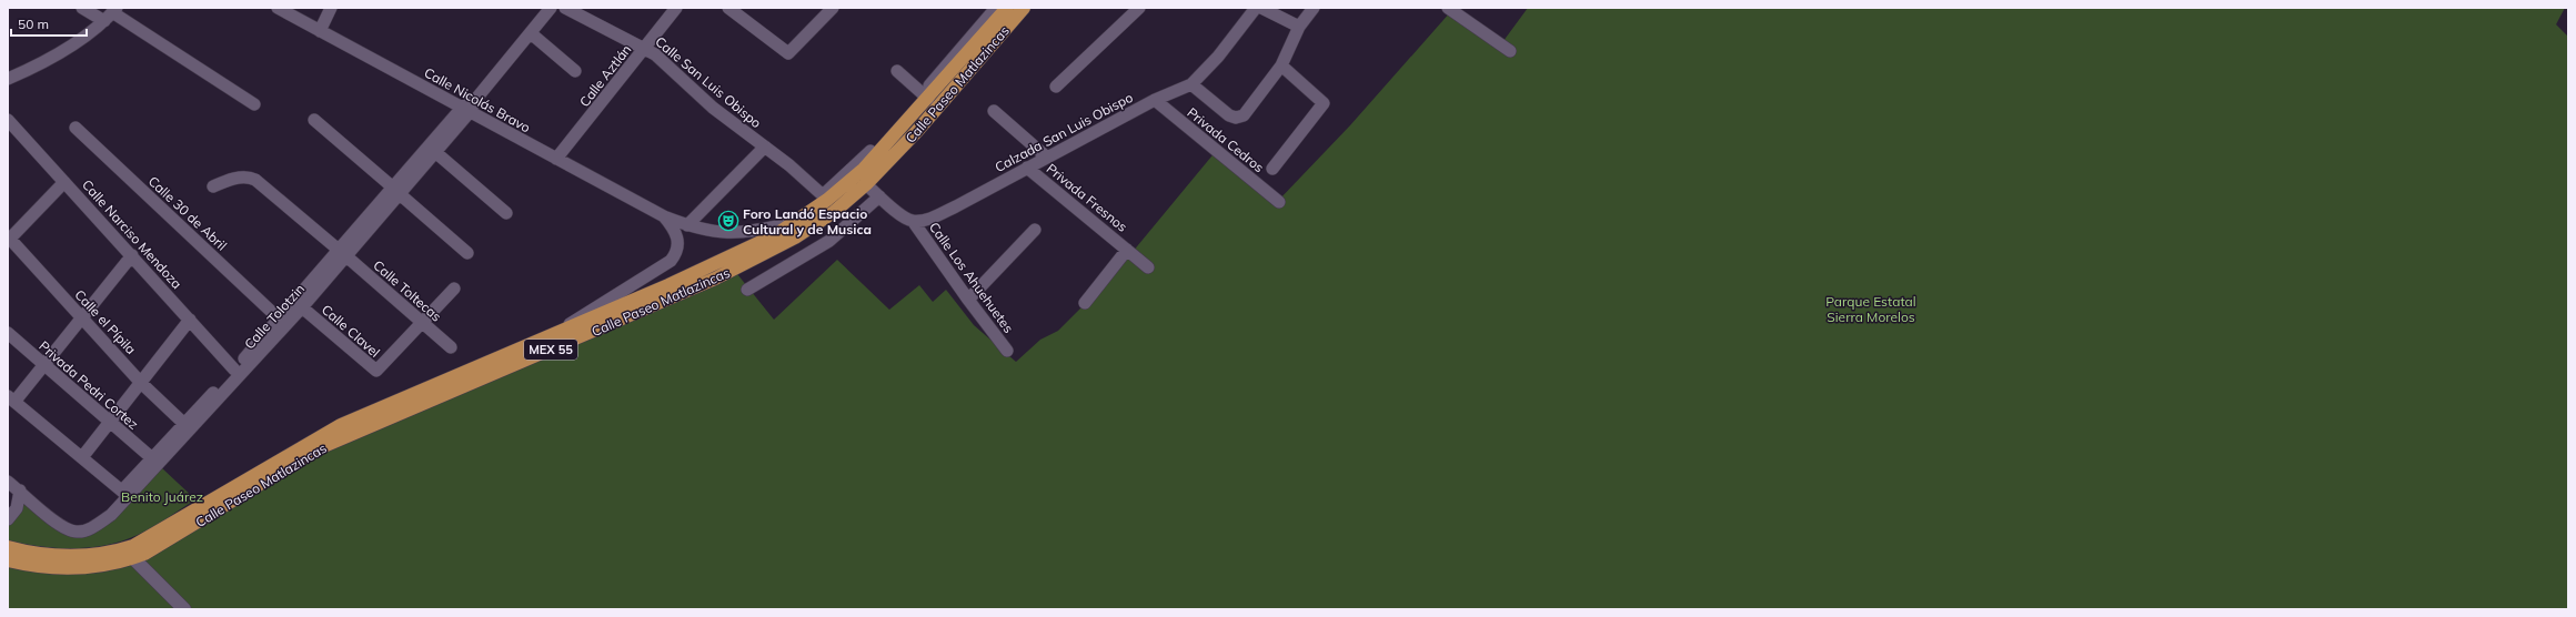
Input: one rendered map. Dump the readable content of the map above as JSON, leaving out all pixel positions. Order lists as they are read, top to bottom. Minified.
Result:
{"streets":{"highway":["Calle Paseo Matlazincas","MEX 55"],"street":["Calle Aztlán","Calle San Luis Obispo","Calle Nicolás Bravo","Calzada San Luis Obispo","Privada Cedros","Privada Fresnos","Calle 30 de Abril","Calle Narciso Mendoza","Calle Los Ahuehuetes","Calle Toltecas","Calle Tolotzin","Calle el Pípila","Calle Clavel","Privada Pedri Cortez"]},"crossings":[["Calle Aztlán","Calle San Luis Obispo"],["Calle Aztlán","Calle Nicolás Bravo"],["Calle San Luis Obispo","Calle Paseo Matlazincas"],["Calle Paseo Matlazincas","Calle Nicolás Bravo"],["Calle Nicolás Bravo","Calle Tolotzin"],["Calzada San Luis Obispo","Privada Cedros"],["Calzada San Luis Obispo","Privada Fresnos"],["Calzada San Luis Obispo","Calle Los Ahuehuetes"],["Calle 30 de Abril","Calle Tolotzin"],["Calle Narciso Mendoza","Calle Tolotzin"],["Calle Toltecas","Calle Tolotzin"],["Calle Toltecas","Calle Clavel"],["Calle Tolotzin","Calle el Pípila"],["Calle Tolotzin","Calle Clavel"],["Calle Tolotzin","Privada Pedri Cortez"]],"parks":["Parque Estatal Sierra Morelos","Benito Juárez"],"places":{"theatre":["Foro Landó Espacio Cultural y de Musica"]},"scale_bar":"50 m"}
